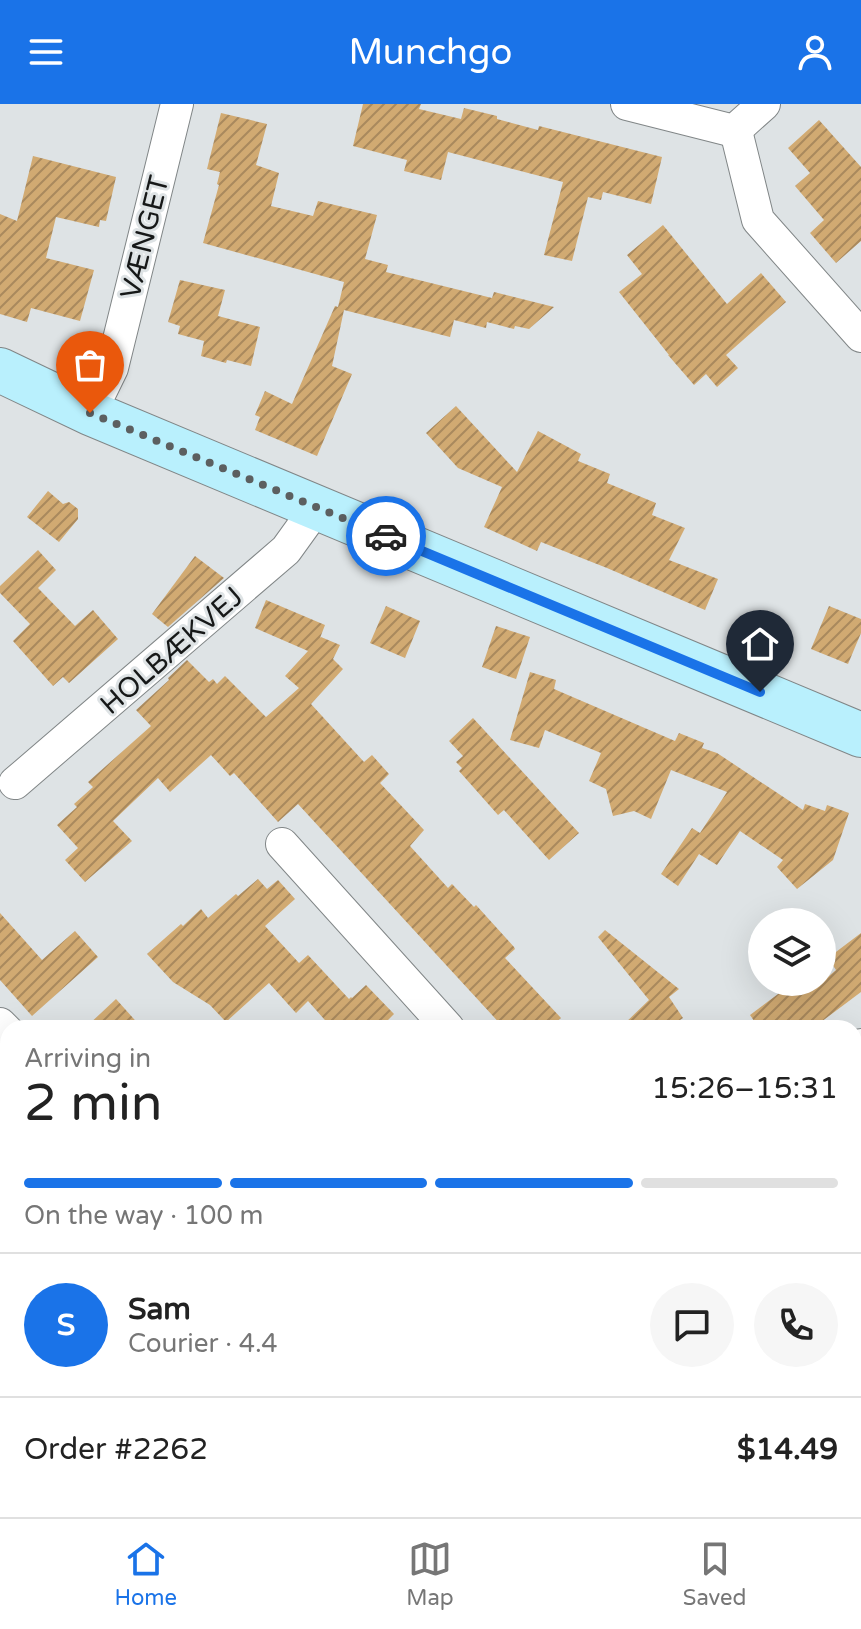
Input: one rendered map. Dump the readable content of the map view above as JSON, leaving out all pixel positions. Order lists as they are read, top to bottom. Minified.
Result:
{"streets":{"street":["VÆNGET","HOLBÆKVEJ"]},"page":{"header":"Munchgo","heading":["2 min","Arriving in","15:26–15:31"],"panel":["Sam","Courier · 4.4","Order #2262","$14.49"],"bar":"On the way · 100 m","round":"S","tabs":["Home","Map","Saved"]}}
